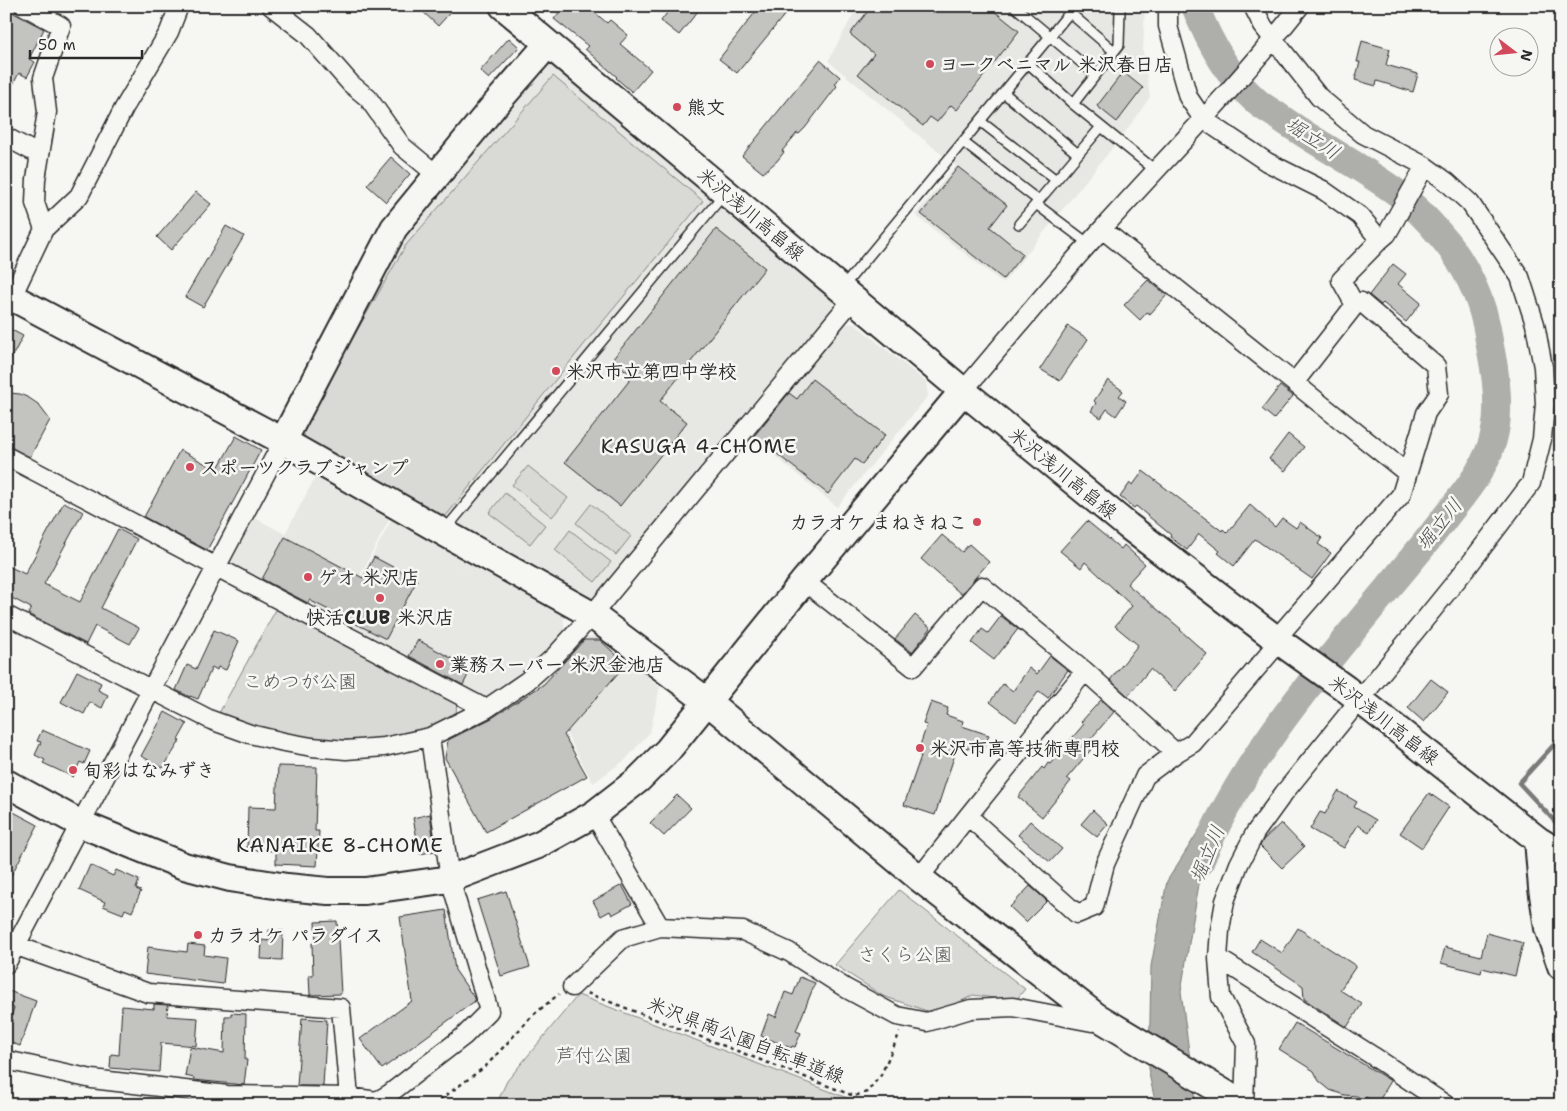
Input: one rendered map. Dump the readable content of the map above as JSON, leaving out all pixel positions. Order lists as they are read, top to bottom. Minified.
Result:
{"streets":{"street":["米沢浅川高畠線"],"path":["米沢県南公園自転車道線"]},"districts":["KASUGA 4-CHOME","KANAIKE 8-CHOME"],"water":["堀立川"],"parks":["こめつが公園","さくら公園","芦付公園"],"places":["ヨークベニマル 米沢春日店","熊文","米沢市立第四中学校","スポーツクラブジャンプ","カラオケ まねきねこ","ゲオ 米沢店","快活CLUB 米沢店","業務スーパー 米沢金池店","米沢市高等技術専門校","旬彩はなみずき","カラオケ パラダイス"],"scale_bar":"50 m","north":"right"}
